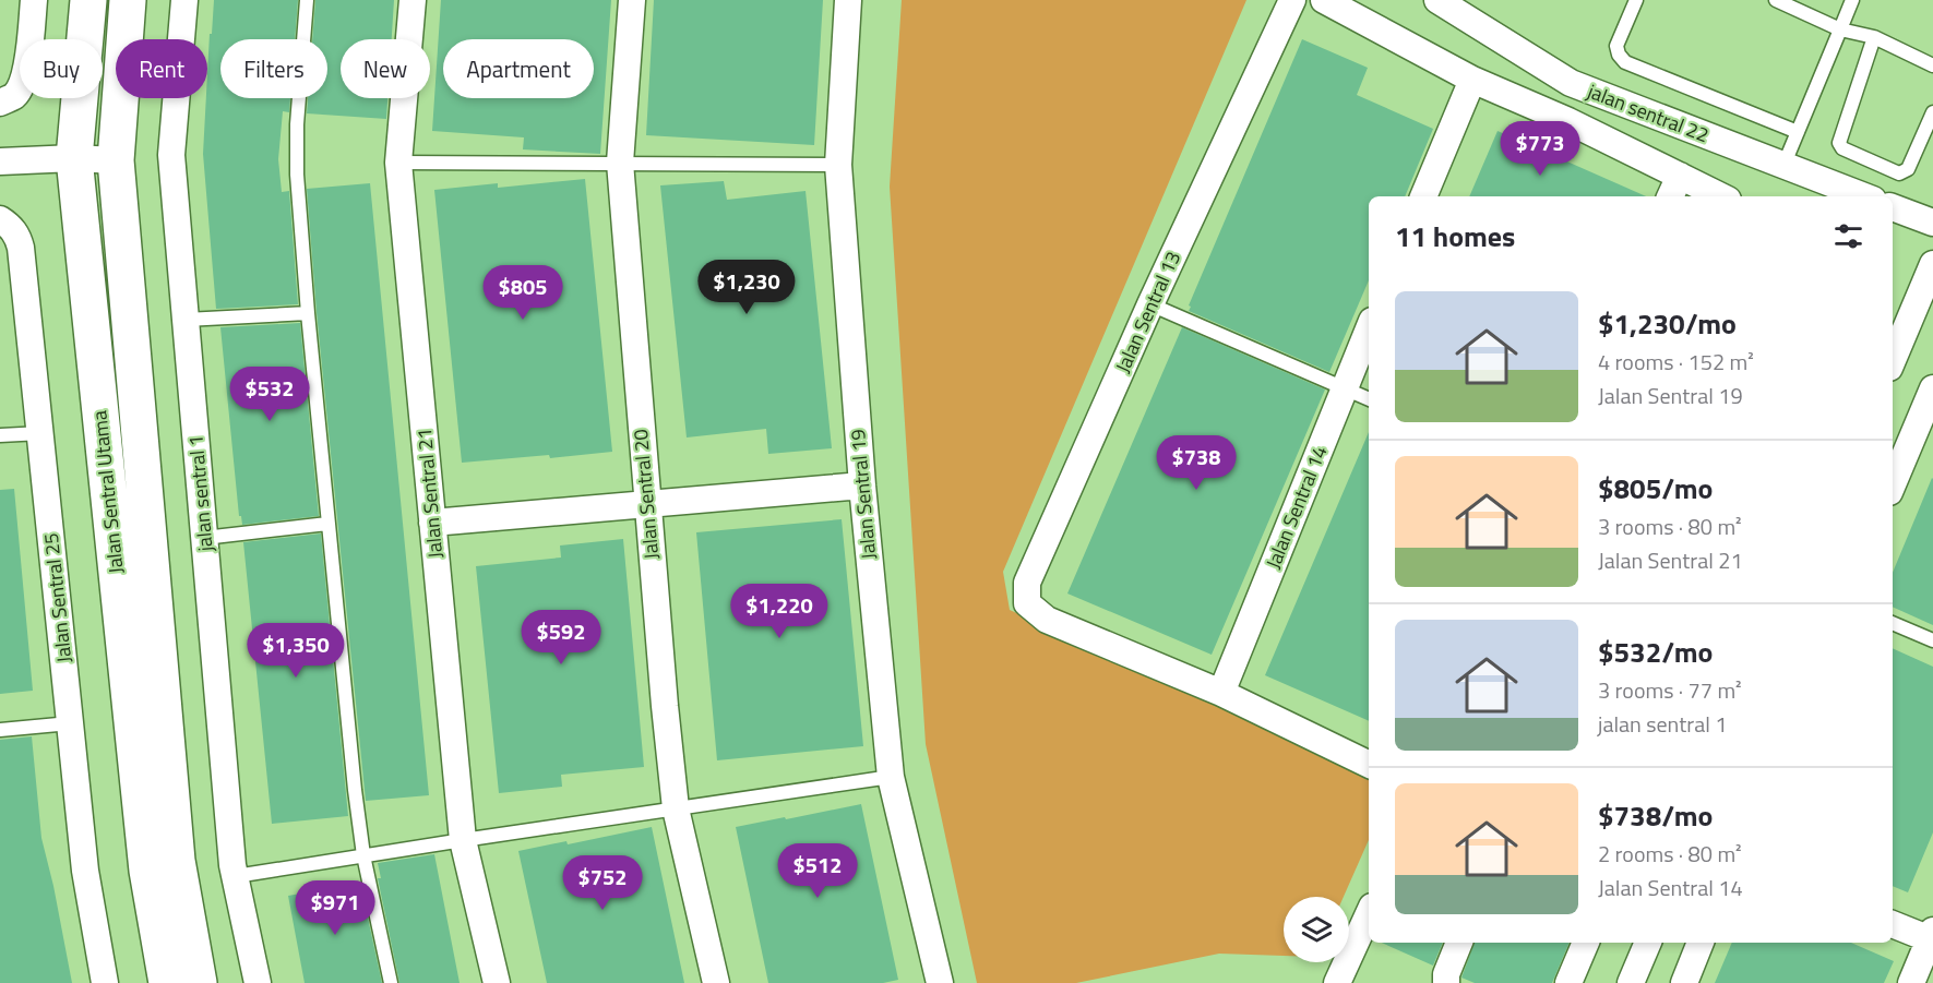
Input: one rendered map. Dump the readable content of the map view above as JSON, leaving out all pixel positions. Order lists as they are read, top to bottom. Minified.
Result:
{"streets":{"street":["jalan sentral 22","Jalan Sentral 13","Jalan Sentral Utama","jalan sentral 1","Jalan Sentral 21","Jalan Sentral 20","Jalan Sentral 19","Jalan Sentral 14","Jalan Sentral 25"]},"crossings":[["Jalan Sentral 13","Jalan Sentral 14"]],"page":{"chip":["Buy","Rent","Filters","New","Apartment"],"price":["$773","$1,230","$805","$532","$738","$1,220","$592","$1,350","$512","$752","$971"],"heading":"11 homes","list":[{"name":"$1,230/mo","note":"4 rooms · 152 m² · Jalan Sentral 19"},{"name":"$805/mo","note":"3 rooms · 80 m² · Jalan Sentral 21"},{"name":"$532/mo","note":"3 rooms · 77 m² · jalan sentral 1"},{"name":"$738/mo","note":"2 rooms · 80 m² · Jalan Sentral 14"}]}}
